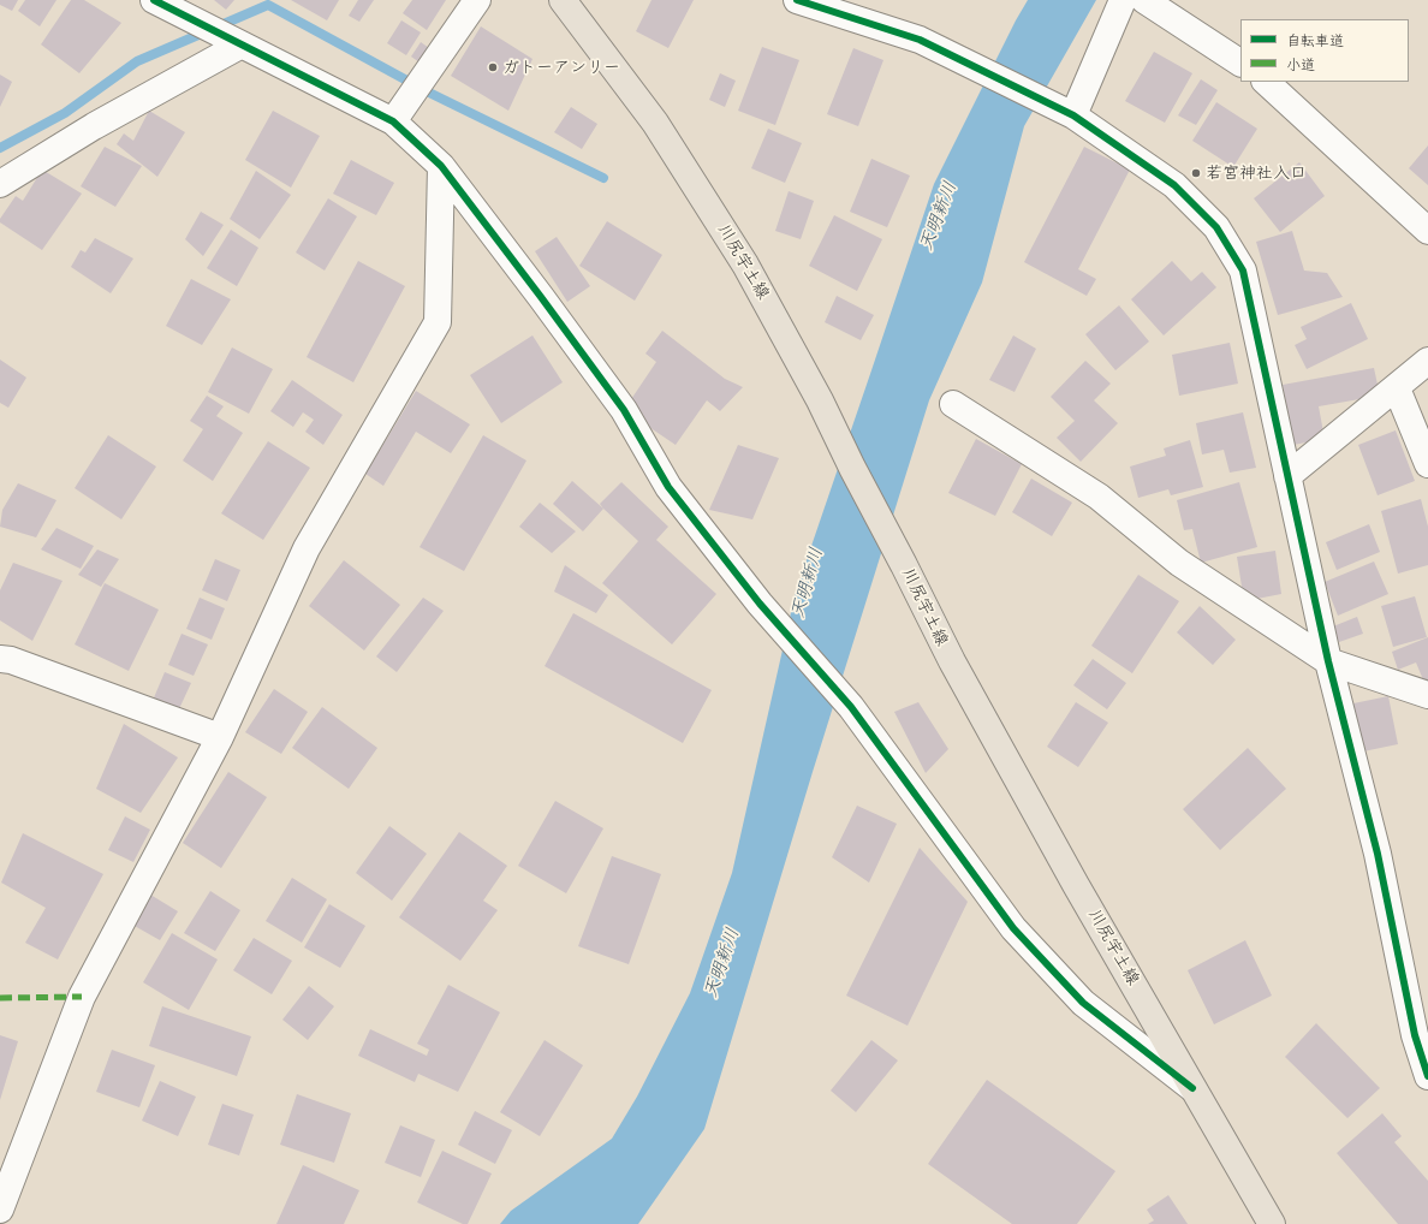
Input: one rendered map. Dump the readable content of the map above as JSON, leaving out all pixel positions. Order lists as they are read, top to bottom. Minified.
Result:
{"streets":{"main road":["川尻宇土線"]},"water":["天明新川"],"places":["ガトーアンリー","若宮神社入口"],"legend":["自転車道","小道"]}
